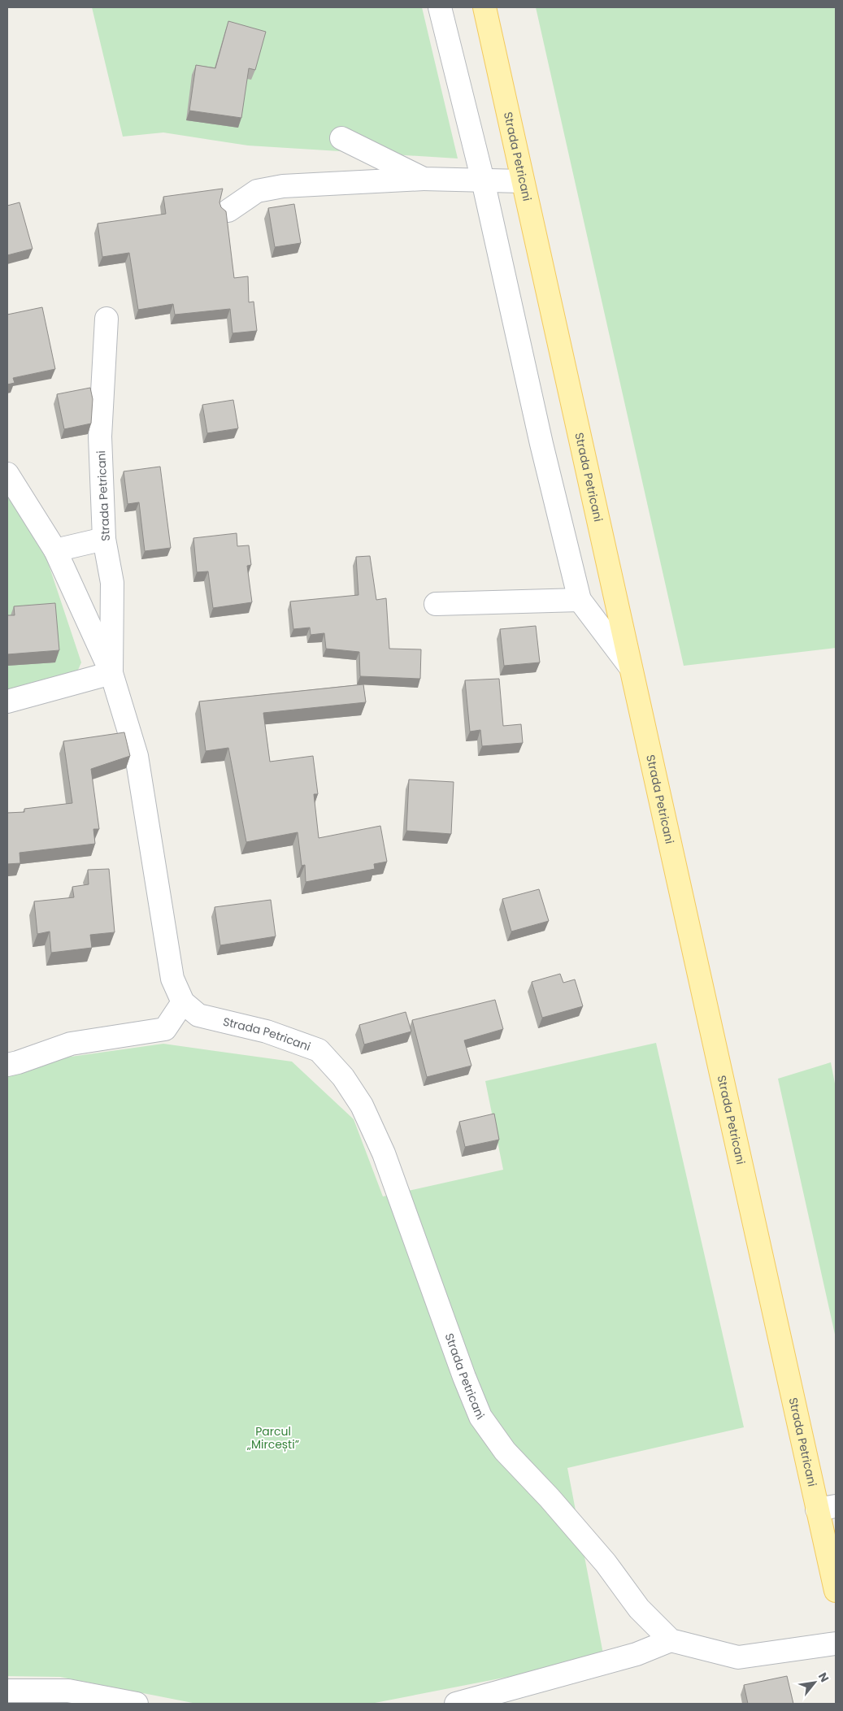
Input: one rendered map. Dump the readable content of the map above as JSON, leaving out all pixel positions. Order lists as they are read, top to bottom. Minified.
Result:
{"streets":{"main road":["Strada Petricani"]},"parks":["Parcul „Mircești”"],"north":"top right"}
